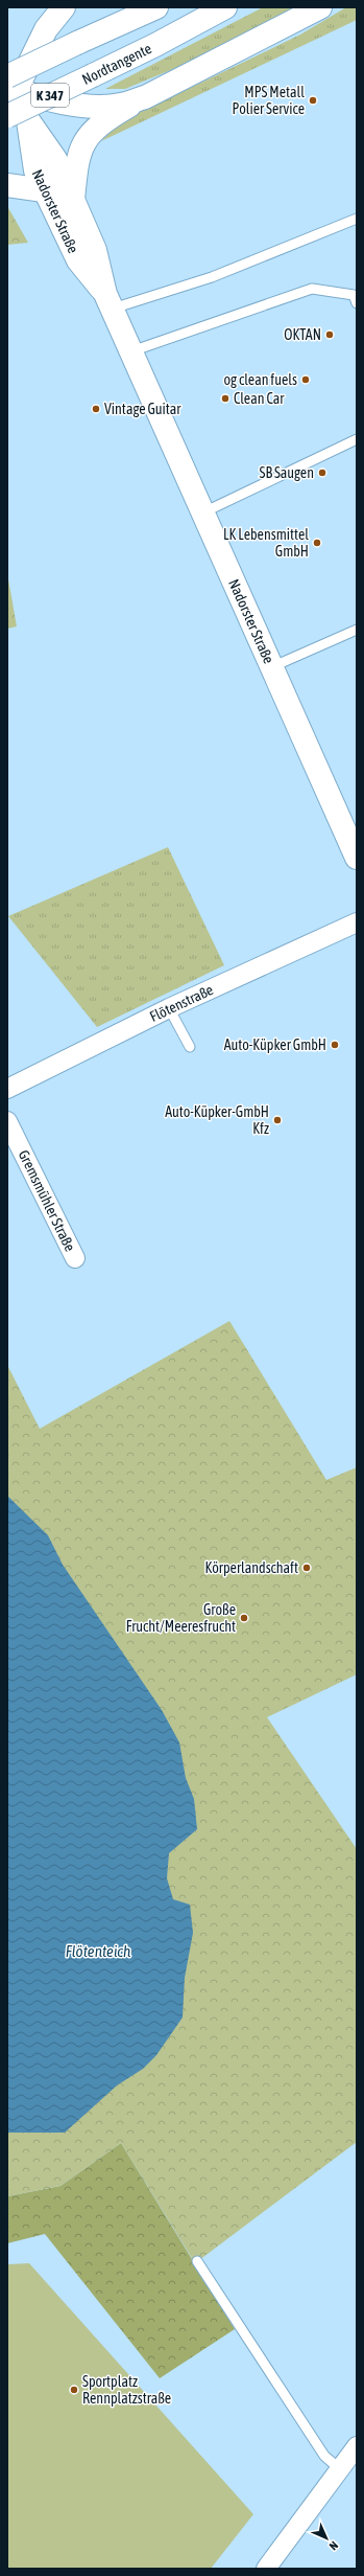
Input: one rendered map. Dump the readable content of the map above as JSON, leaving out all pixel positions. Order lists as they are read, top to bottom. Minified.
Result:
{"streets":{"main road":["Nordtangente","K 347","Nadorster Straße"],"street":["Flötenstraße","Gremsmühler Straße"]},"crossings":[["Nordtangente","K 347"],["Nordtangente","Nadorster Straße"],["K 347","Nadorster Straße"]],"water":["Flötenteich"],"places":["MPS Metall Polier Service","OKTAN","og clean fuels","Clean Car","Vintage Guitar","SB Saugen","LK Lebensmittel GmbH","Auto-Küpker GmbH","Auto-Küpker-GmbH Kfz","Körperlandschaft","Große Frucht/Meeresfrucht","Sportplatz Rennplatzstraße"],"north":"bottom right"}
